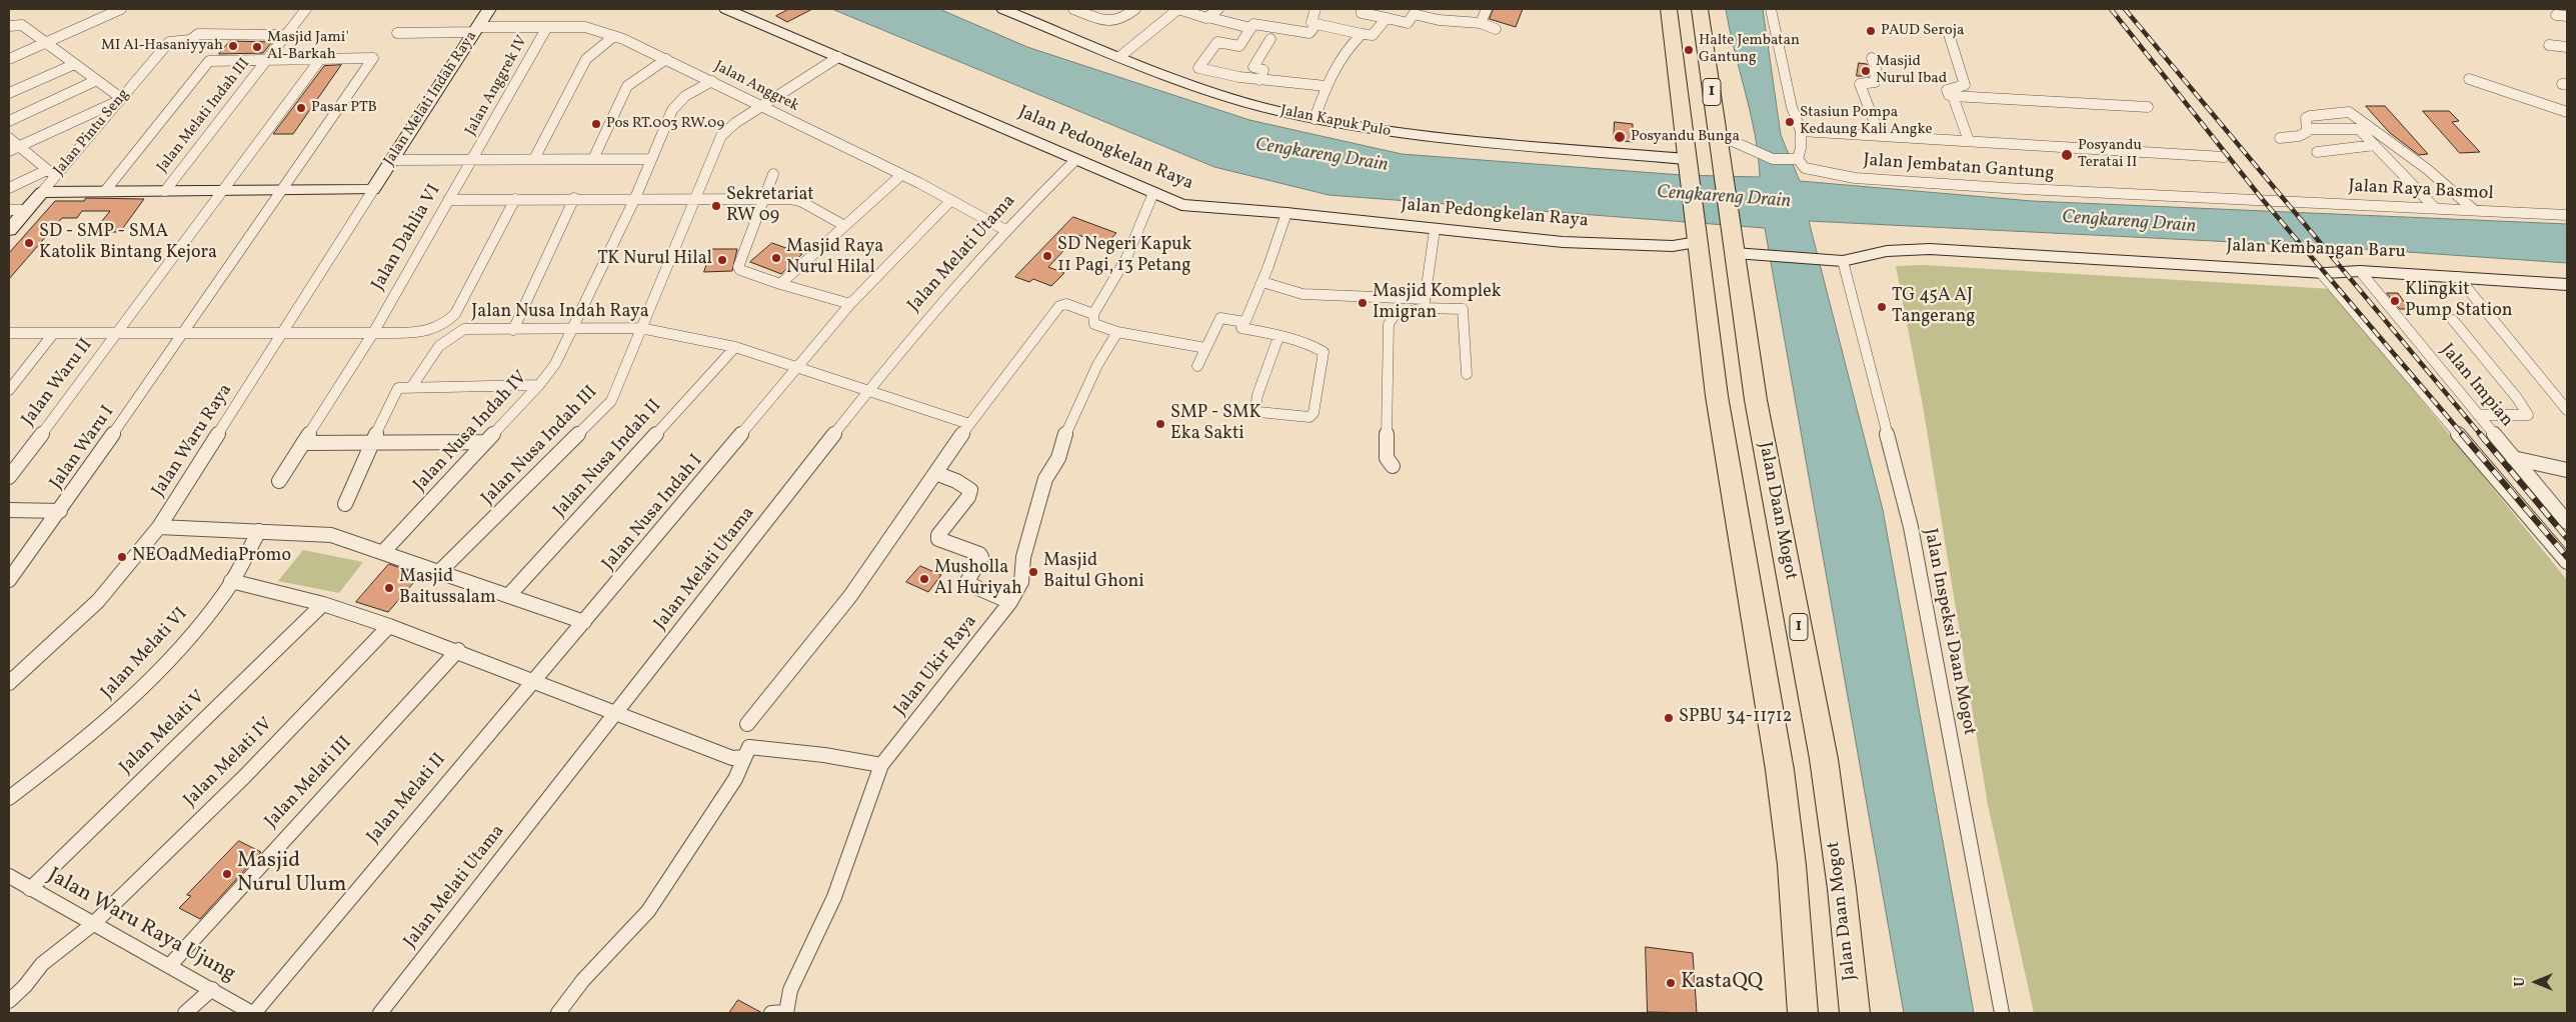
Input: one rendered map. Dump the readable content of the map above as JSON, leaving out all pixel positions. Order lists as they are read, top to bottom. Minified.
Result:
{"streets":{"highway":["1","Jalan Daan Mogot"],"main road":["Jalan Melati Indah Raya","Jalan Kapuk Pulo","Jalan Pintu Seng","Jalan Pedongkelan Raya","Jalan Kembangan Baru"],"street":["Jalan Anggrek IV","Jalan Anggrek","Jalan Melati Indah III","Jalan Jembatan Gantung","Jalan Raya Basmol","Jalan Dahlia VI","Jalan Melati Utama","Jalan Nusa Indah Raya","Jalan Waru II","Jalan Impian","Jalan Nusa Indah IV","Jalan Waru Raya","Jalan Nusa Indah III","Jalan Waru I","Jalan Nusa Indah II","Jalan Nusa Indah I","Jalan Inspeksi Daan Mogot","Jalan Melati VI","Jalan Ukir Raya","Jalan Melati V","Jalan Melati IV","Jalan Melati III","Jalan Melati II","Jalan Waru Raya Ujung"]},"crossings":[["Jalan Anggrek IV","Jalan Anggrek"],["Jalan Anggrek IV","Jalan Dahlia VI"],["Jalan Anggrek","Jalan Melati Indah Raya"],["Jalan Anggrek","Jalan Melati Utama"],["Jalan Anggrek","Jalan Nusa Indah IV"],["Jalan Anggrek","Jalan Nusa Indah III"],["Jalan Anggrek","Jalan Nusa Indah I"],["1","Jalan Kapuk Pulo"],["1","Jalan Pedongkelan Raya"],["Jalan Melati Indah Raya","Jalan Waru Raya"],["Jalan Melati Indah III","Jalan Pintu Seng"],["Jalan Pedongkelan Raya","Jalan Melati Utama"],["Jalan Pedongkelan Raya","Jalan Nusa Indah III"],["Jalan Jembatan Gantung","Jalan Raya Basmol"],["Jalan Jembatan Gantung","Jalan Daan Mogot"],["Jalan Dahlia VI","Jalan Waru II"],["Jalan Kembangan Baru","Jalan Impian"],["Jalan Kembangan Baru","Jalan Daan Mogot"],["Jalan Kembangan Baru","Jalan Inspeksi Daan Mogot"],["Jalan Melati Utama","Jalan Nusa Indah Raya"],["Jalan Nusa Indah Raya","Jalan Nusa Indah IV"],["Jalan Nusa Indah Raya","Jalan Nusa Indah III"],["Jalan Nusa Indah Raya","Jalan Nusa Indah II"],["Jalan Nusa Indah Raya","Jalan Nusa Indah I"],["Jalan Waru II","Jalan Waru Raya"],["Jalan Waru II","Jalan Waru I"],["Jalan Nusa Indah I","Jalan Melati II"],["Jalan Melati V","Jalan Waru Raya Ujung"],["Jalan Melati IV","Jalan Waru Raya Ujung"],["Jalan Melati III","Jalan Waru Raya Ujung"],["Jalan Melati II","Jalan Waru Raya Ujung"]],"water":["Cengkareng Drain"],"places":["PAUD Seroja","MI Al-Hasaniyyah","Masjid Jami' Al-Barkah","Halte Jembatan Gantung","Masjid Nurul Ibad","Pasar PTB","Stasiun Pompa Kedaung Kali Angke","Pos RT.003 RW.09","Posyandu Bunga","Posyandu Teratai II","Sekretariat RW 09","SD - SMP - SMA Katolik Bintang Kejora","SD Negeri Kapuk 11 Pagi, 13 Petang","Masjid Raya Nurul Hilal","TK Nurul Hilal","Klingkit Pump Station","Masjid Komplek Imigran","TG 45A AJ Tangerang","SMP - SMK Eka Sakti","NEOadMediaPromo","Masjid Baitul Ghoni","Musholla Al Huriyah","Masjid Baitussalam","SPBU 34-11712","Masjid Nurul Ulum","KastaQQ"],"north":"left"}
